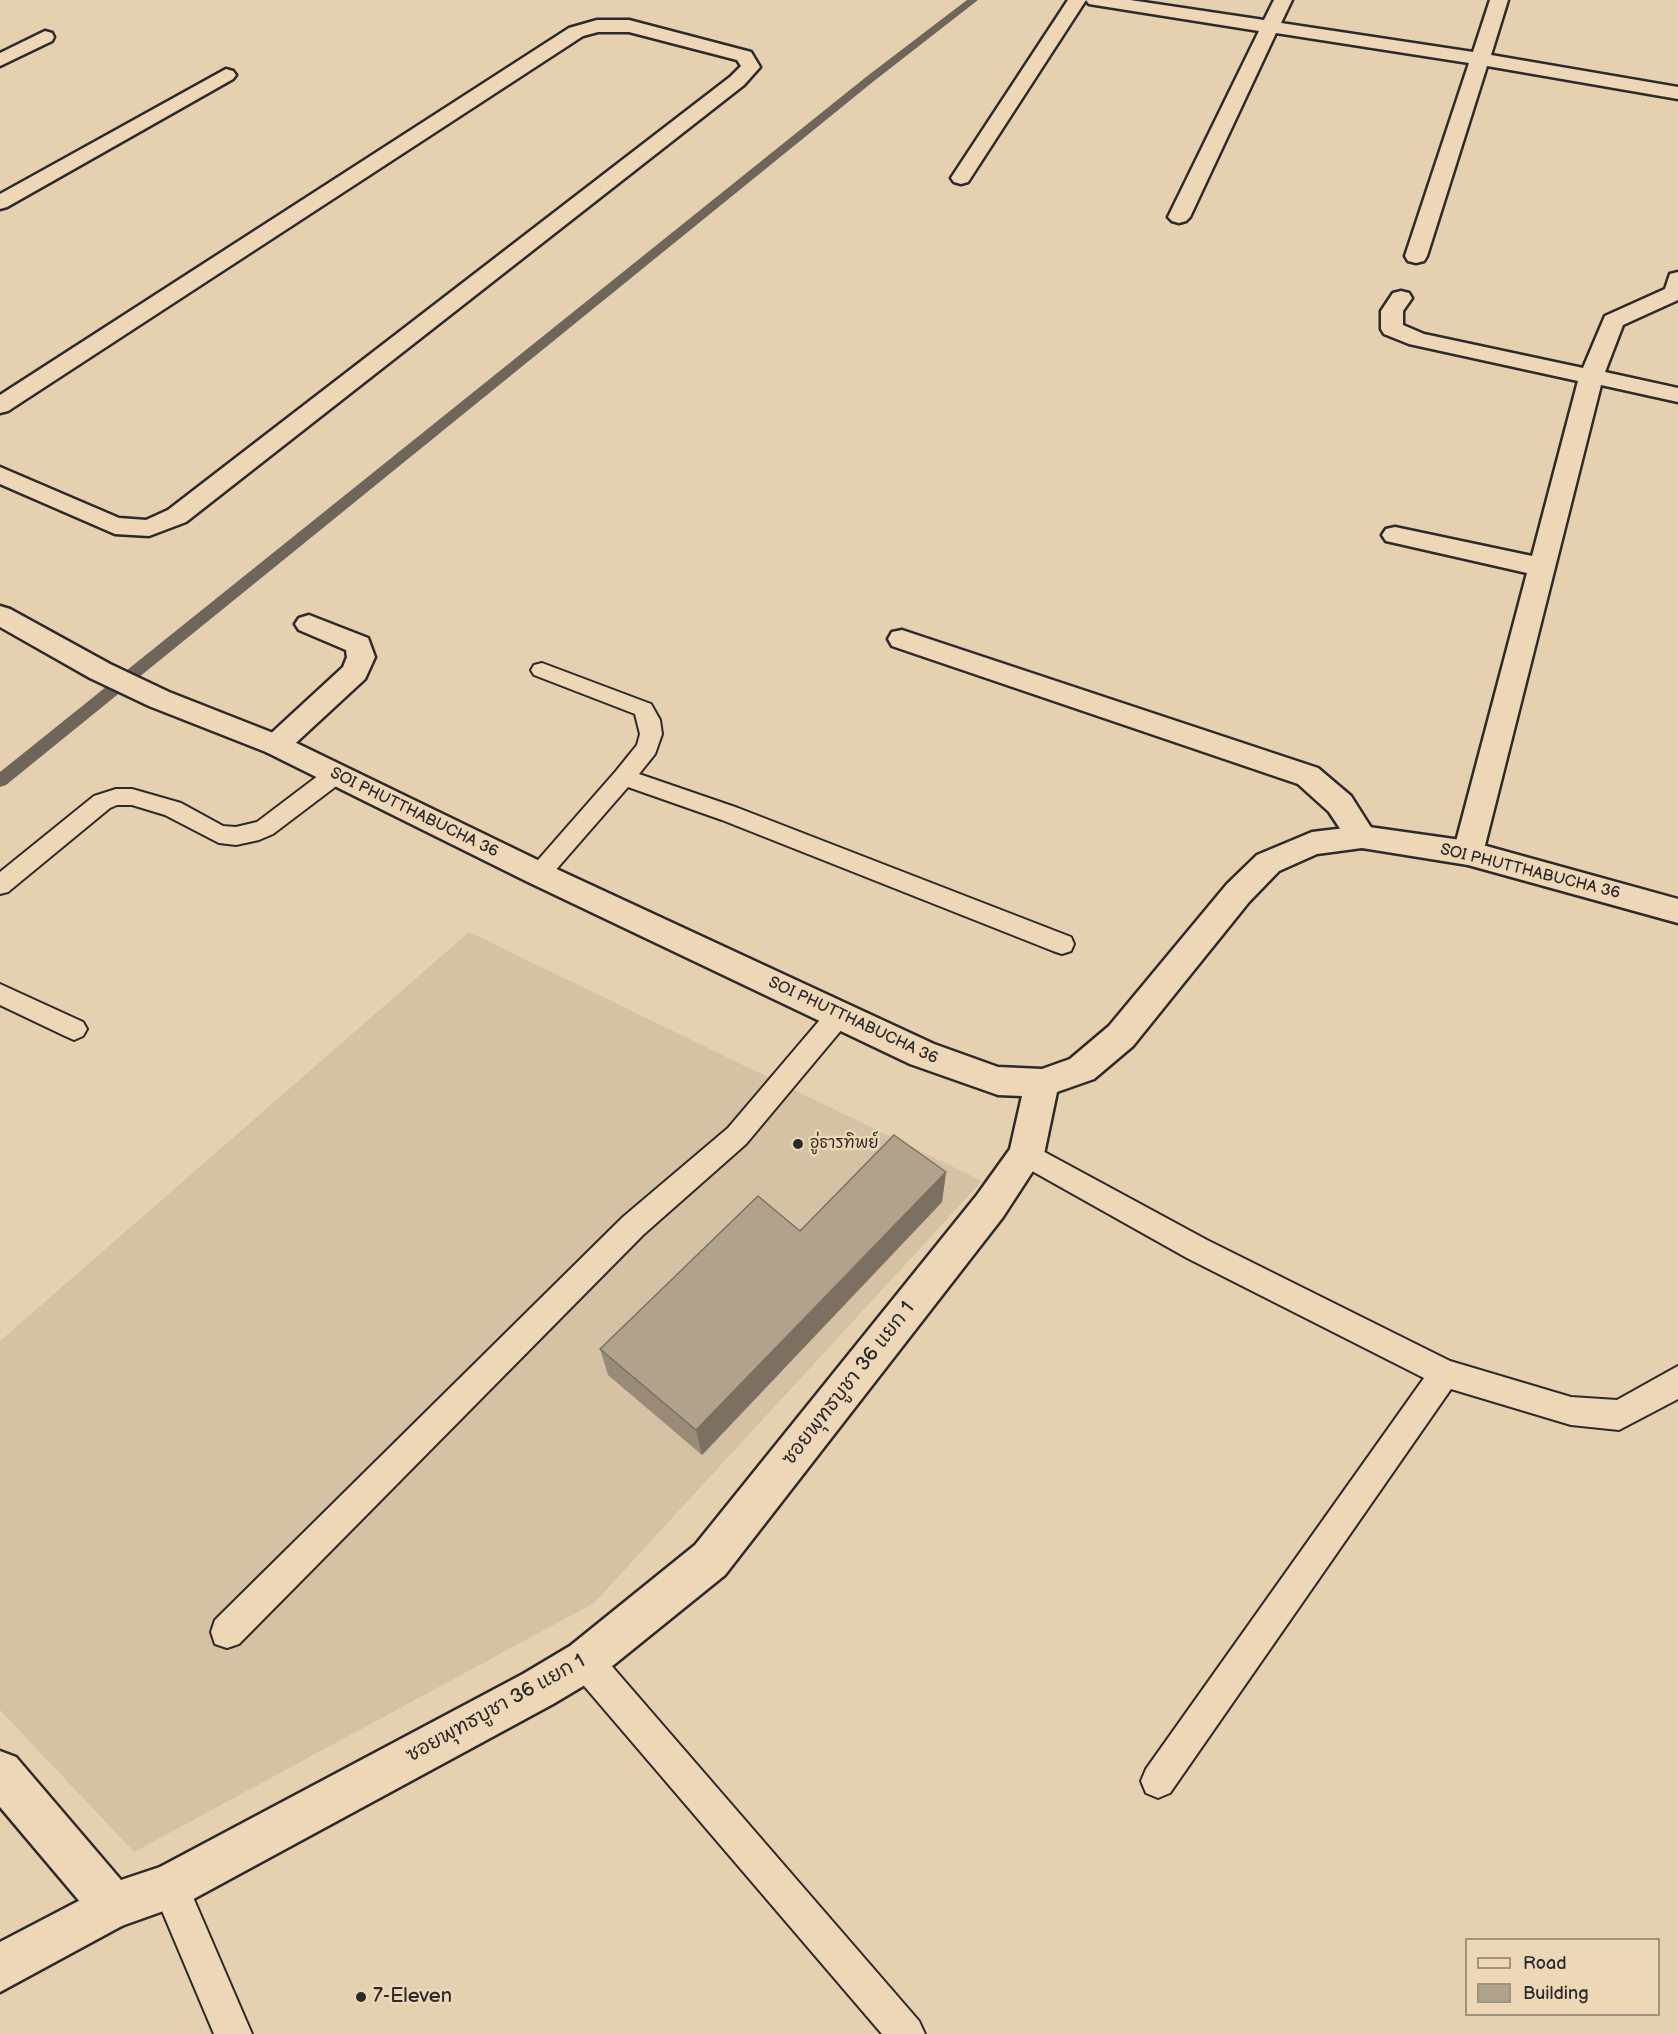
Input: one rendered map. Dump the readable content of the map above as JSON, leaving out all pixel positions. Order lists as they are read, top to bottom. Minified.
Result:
{"streets":{"street":["SOI PHUTTHABUCHA 36","ซอยพุทธบูชา 36 แยก 1"]},"crossings":[["SOI PHUTTHABUCHA 36","ซอยพุทธบูชา 36 แยก 1"]],"places":["อู่ธารทิพย์","7-Eleven"],"legend":["Road","Building"]}
